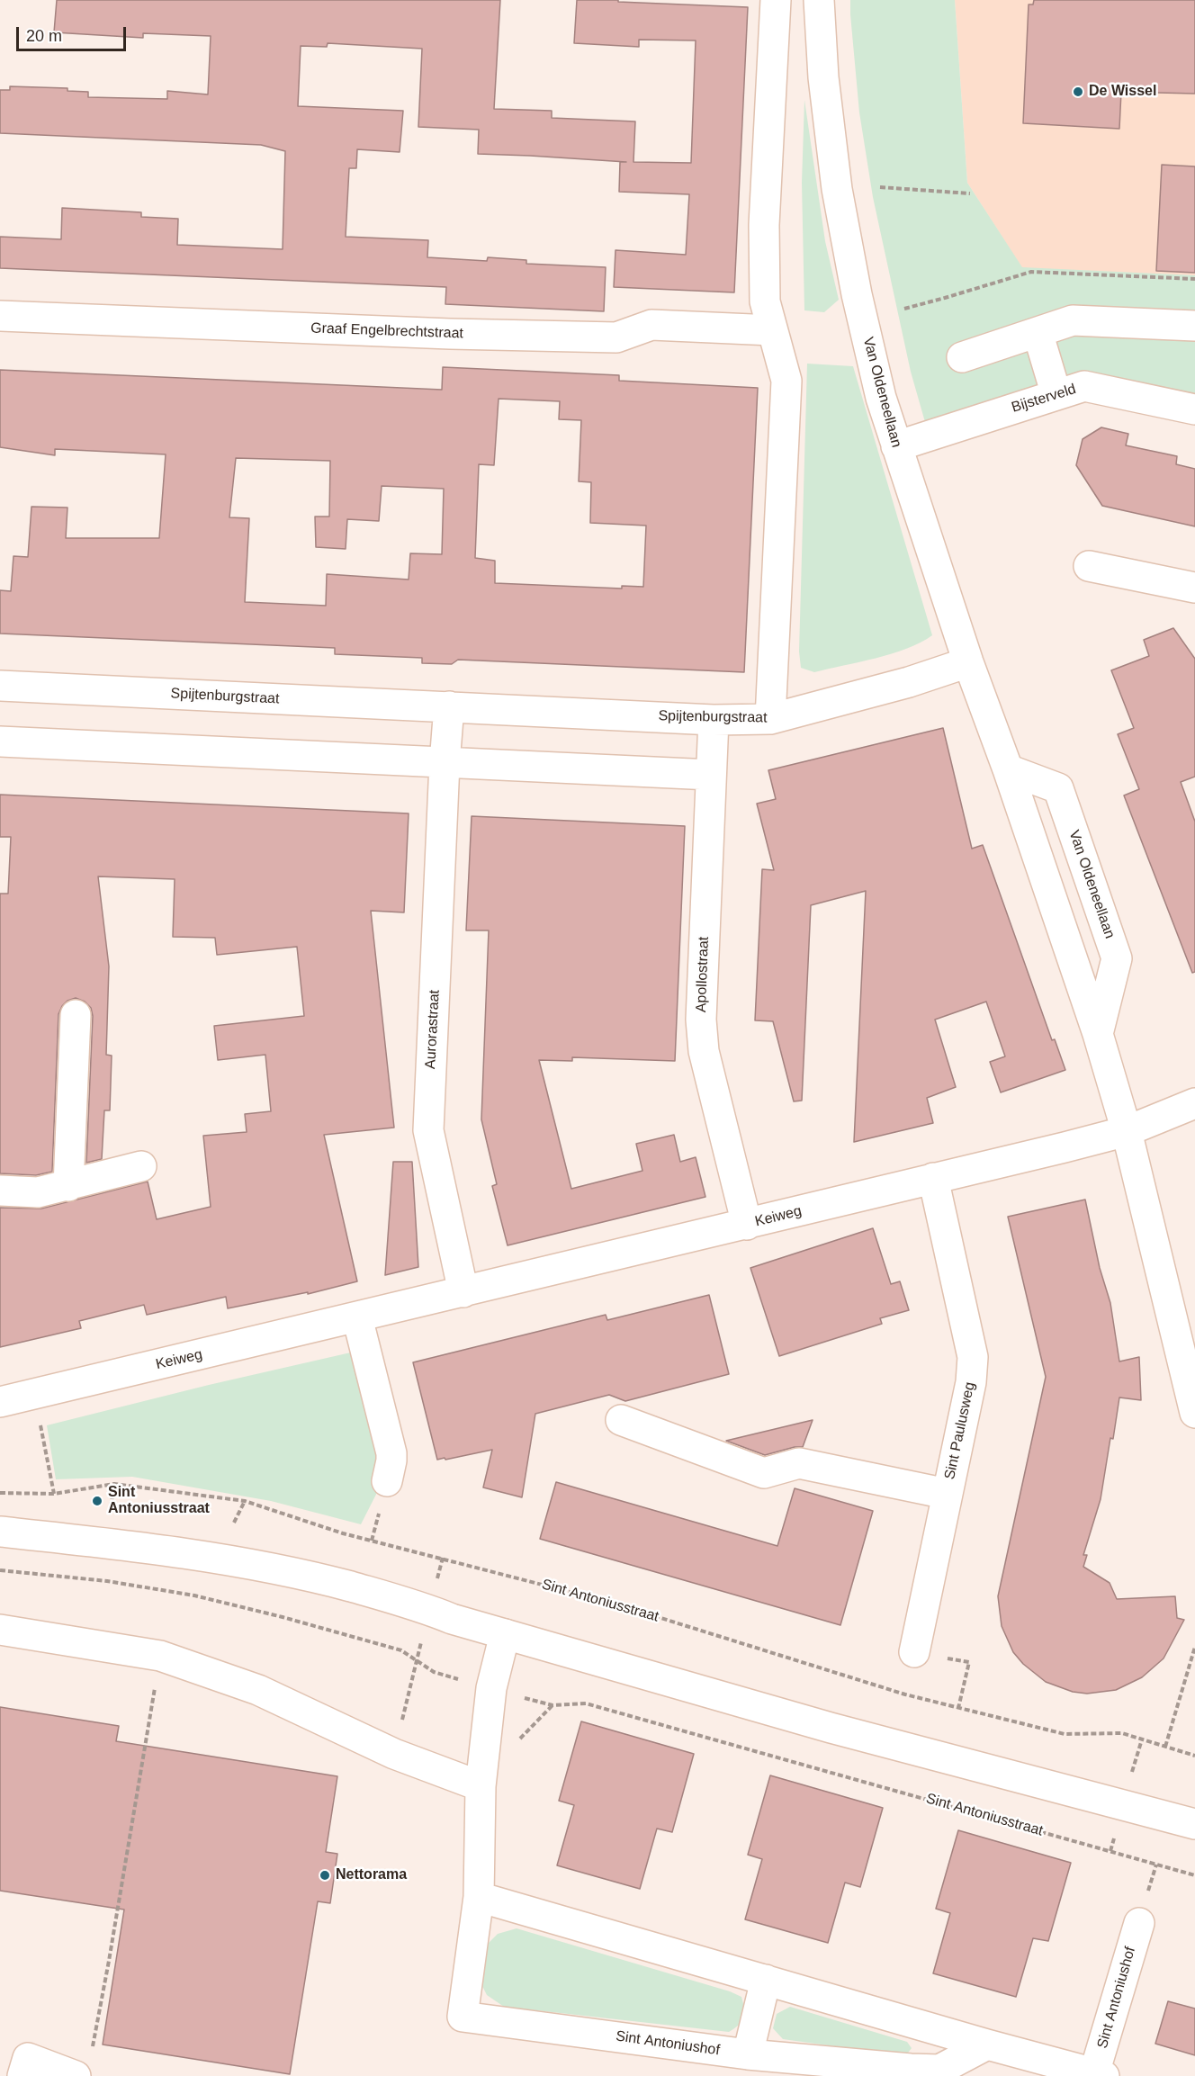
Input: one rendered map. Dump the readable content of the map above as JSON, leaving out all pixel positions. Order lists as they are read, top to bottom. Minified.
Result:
{"streets":{"street":["Graaf Engelbrechtstraat","Van Oldeneellaan","Bijsterveld","Spijtenburgstraat","Apollostraat","Aurorastraat","Keiweg","Sint Paulusweg","Sint Antoniushof"],"path":["Sint Antoniusstraat"]},"crossings":[["Van Oldeneellaan","Bijsterveld"],["Van Oldeneellaan","Spijtenburgstraat"],["Van Oldeneellaan","Keiweg"],["Spijtenburgstraat","Apollostraat"],["Apollostraat","Keiweg"],["Aurorastraat","Keiweg"],["Keiweg","Sint Paulusweg"]],"places":["De Wissel","Sint Antoniusstraat","Nettorama"],"scale_bar":"20 m"}
